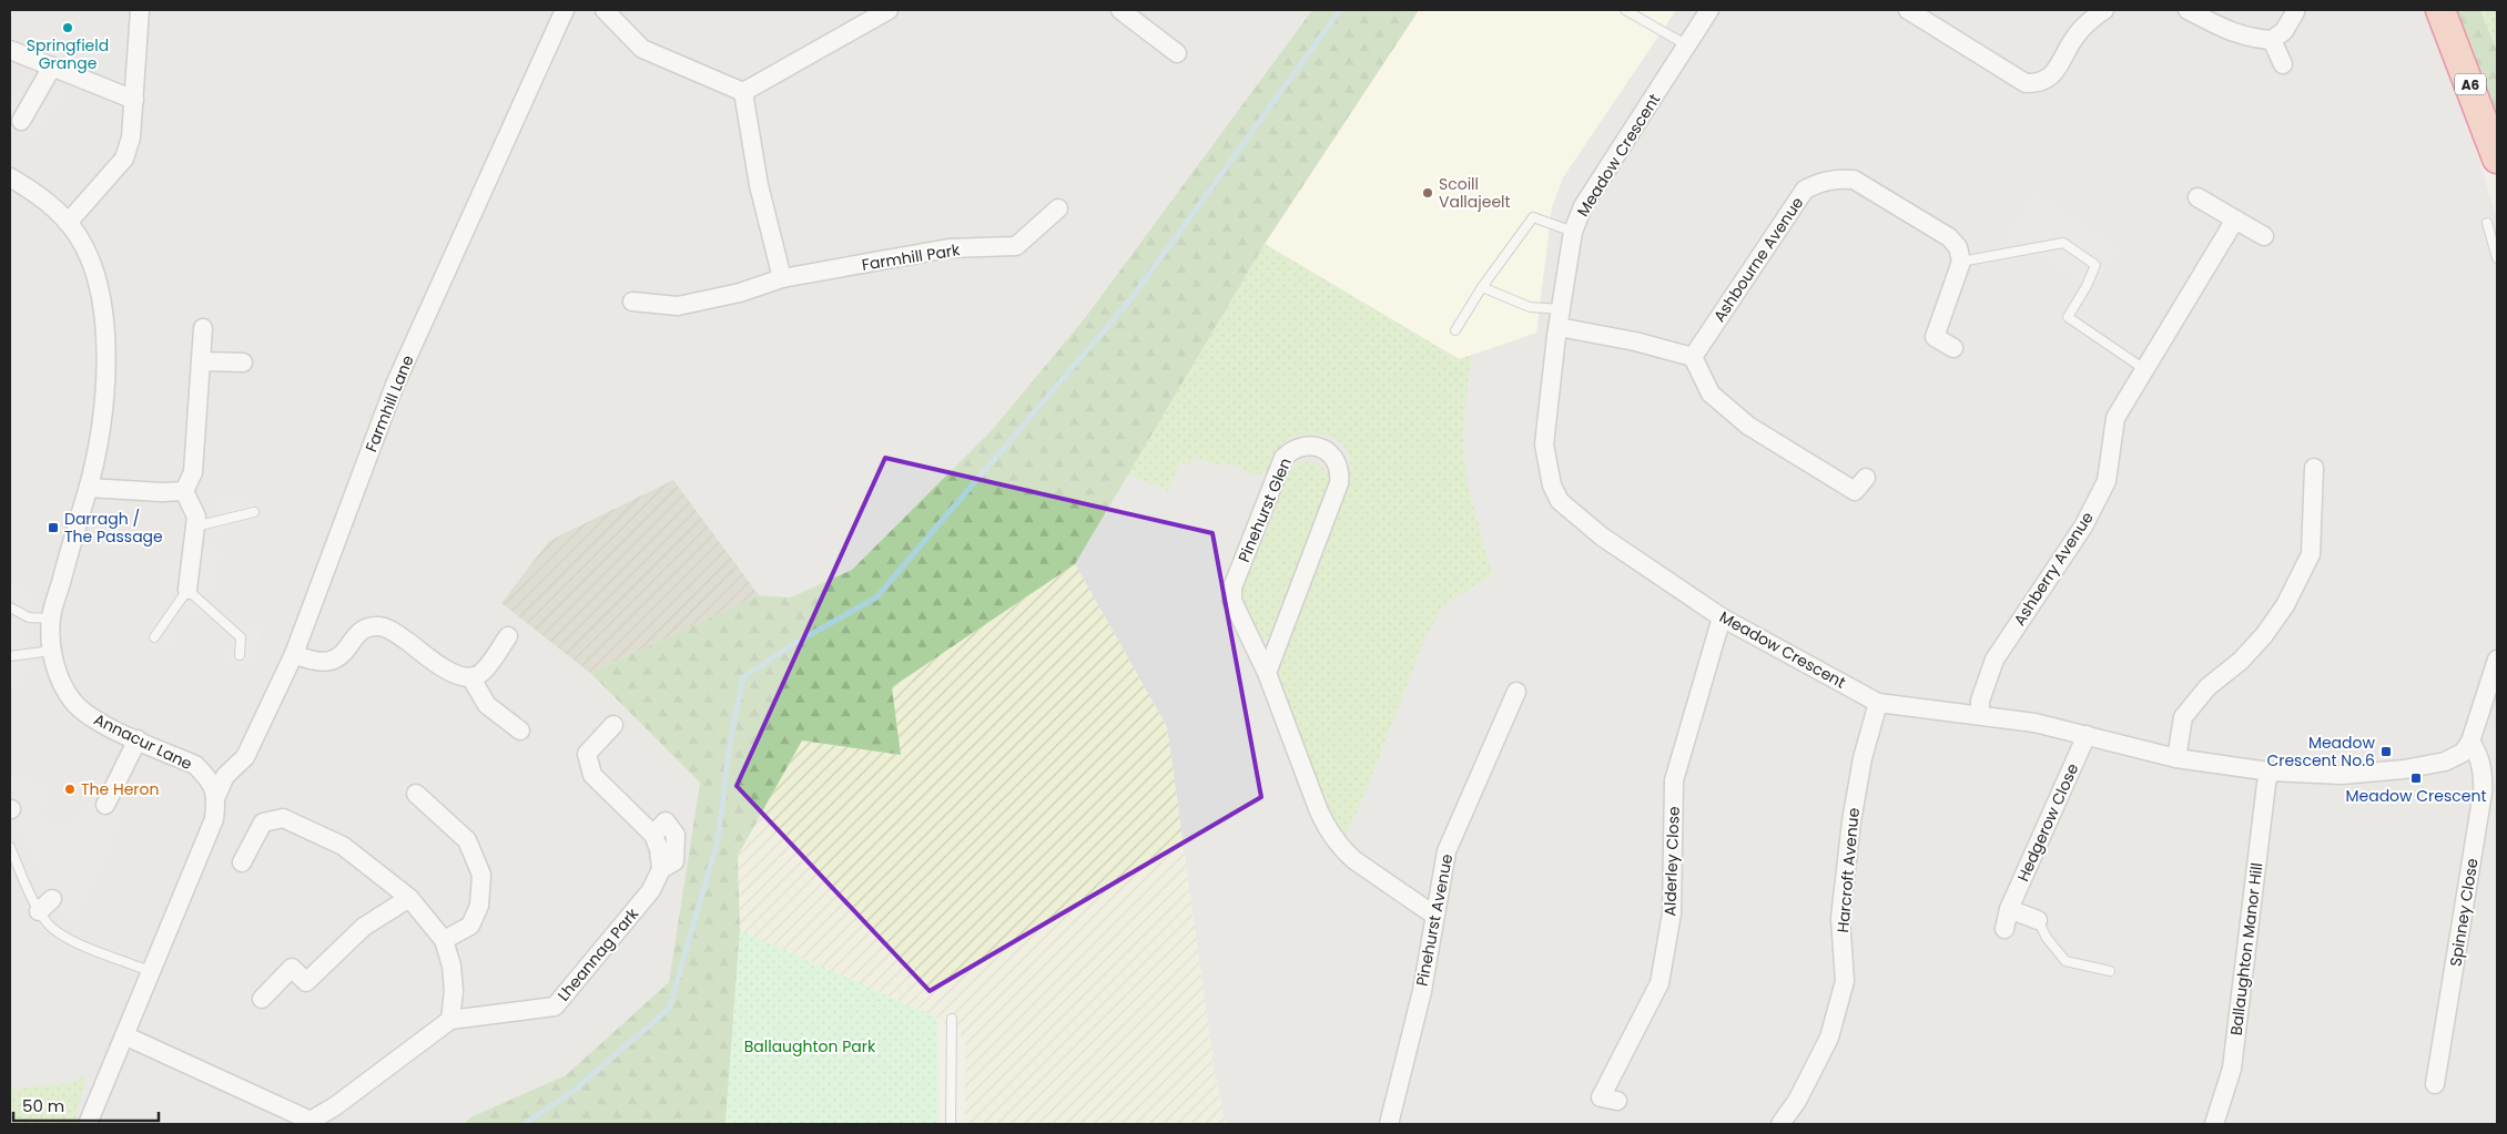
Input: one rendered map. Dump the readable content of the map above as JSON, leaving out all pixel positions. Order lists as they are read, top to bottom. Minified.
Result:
{"streets":{"highway":["A6"],"street":["Meadow Crescent","Farmhill Park","Ashbourne Avenue","Farmhill Lane","Pinehurst Glen","Ashberry Avenue","Annacur Lane","Hedgerow Close","Alderley Close","Harcroft Avenue","Spinney Close","Pinehurst Avenue","Ballaughton Manor Hill","Lheannag Park"]},"crossings":[["Meadow Crescent","Ashberry Avenue"],["Meadow Crescent","Hedgerow Close"],["Meadow Crescent","Alderley Close"],["Meadow Crescent","Harcroft Avenue"],["Meadow Crescent","Spinney Close"],["Meadow Crescent","Ballaughton Manor Hill"],["Farmhill Lane","Annacur Lane"],["Pinehurst Glen","Pinehurst Avenue"]],"parks":["Ballaughton Park"],"places":{"other":["Springfield Grange","Scoill Vallajeelt","The Heron"],"transit":["Darragh / The Passage","Meadow Crescent No.6","Meadow Crescent"]},"scale_bar":"50 m"}
